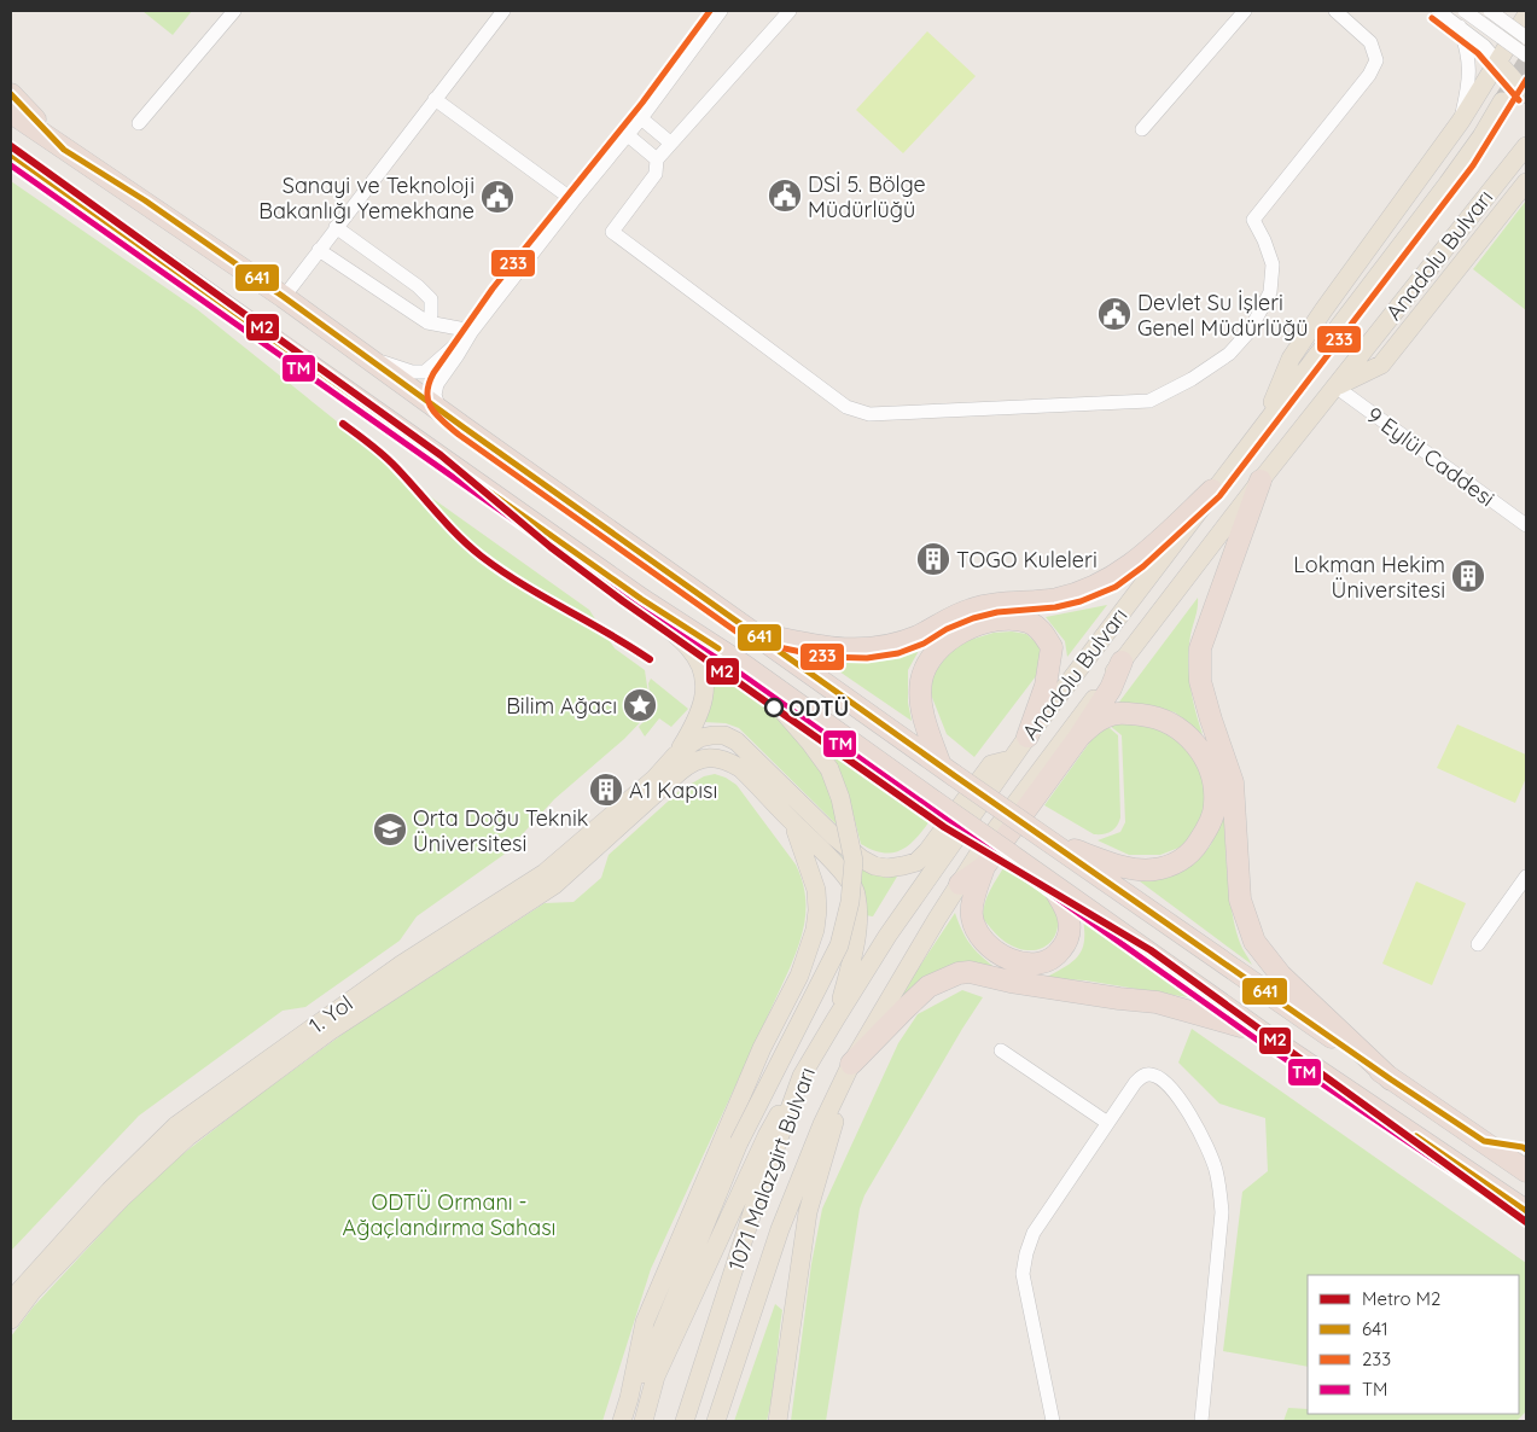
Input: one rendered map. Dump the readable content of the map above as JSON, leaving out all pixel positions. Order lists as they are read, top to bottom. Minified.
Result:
{"streets":{"main road":["Anadolu Bulvarı","1. Yol","1071 Malazgirt Bulvarı"],"street":["9 Eylül Caddesi"]},"crossings":[["Anadolu Bulvarı","9 Eylül Caddesi"],["Anadolu Bulvarı","1071 Malazgirt Bulvarı"]],"parks":["ODTÜ Ormanı - Ağaçlandırma Sahası"],"places":{"public building":["DSİ 5. Bölge Müdürlüğü","Sanayi ve Teknoloji Bakanlığı Yemekhane","Devlet Su İşleri Genel Müdürlüğü"],"building":["TOGO Kuleleri","Lokman Hekim Üniversitesi","A1 Kapısı"],"place":["Bilim Ağacı"],"other":["ODTÜ"],"school or university":["Orta Doğu Teknik Üniversitesi"]},"lines":["transit line 233","transit line 641","metro line M2","transit line TM"],"legend":["Metro M2","641","233","TM"]}
